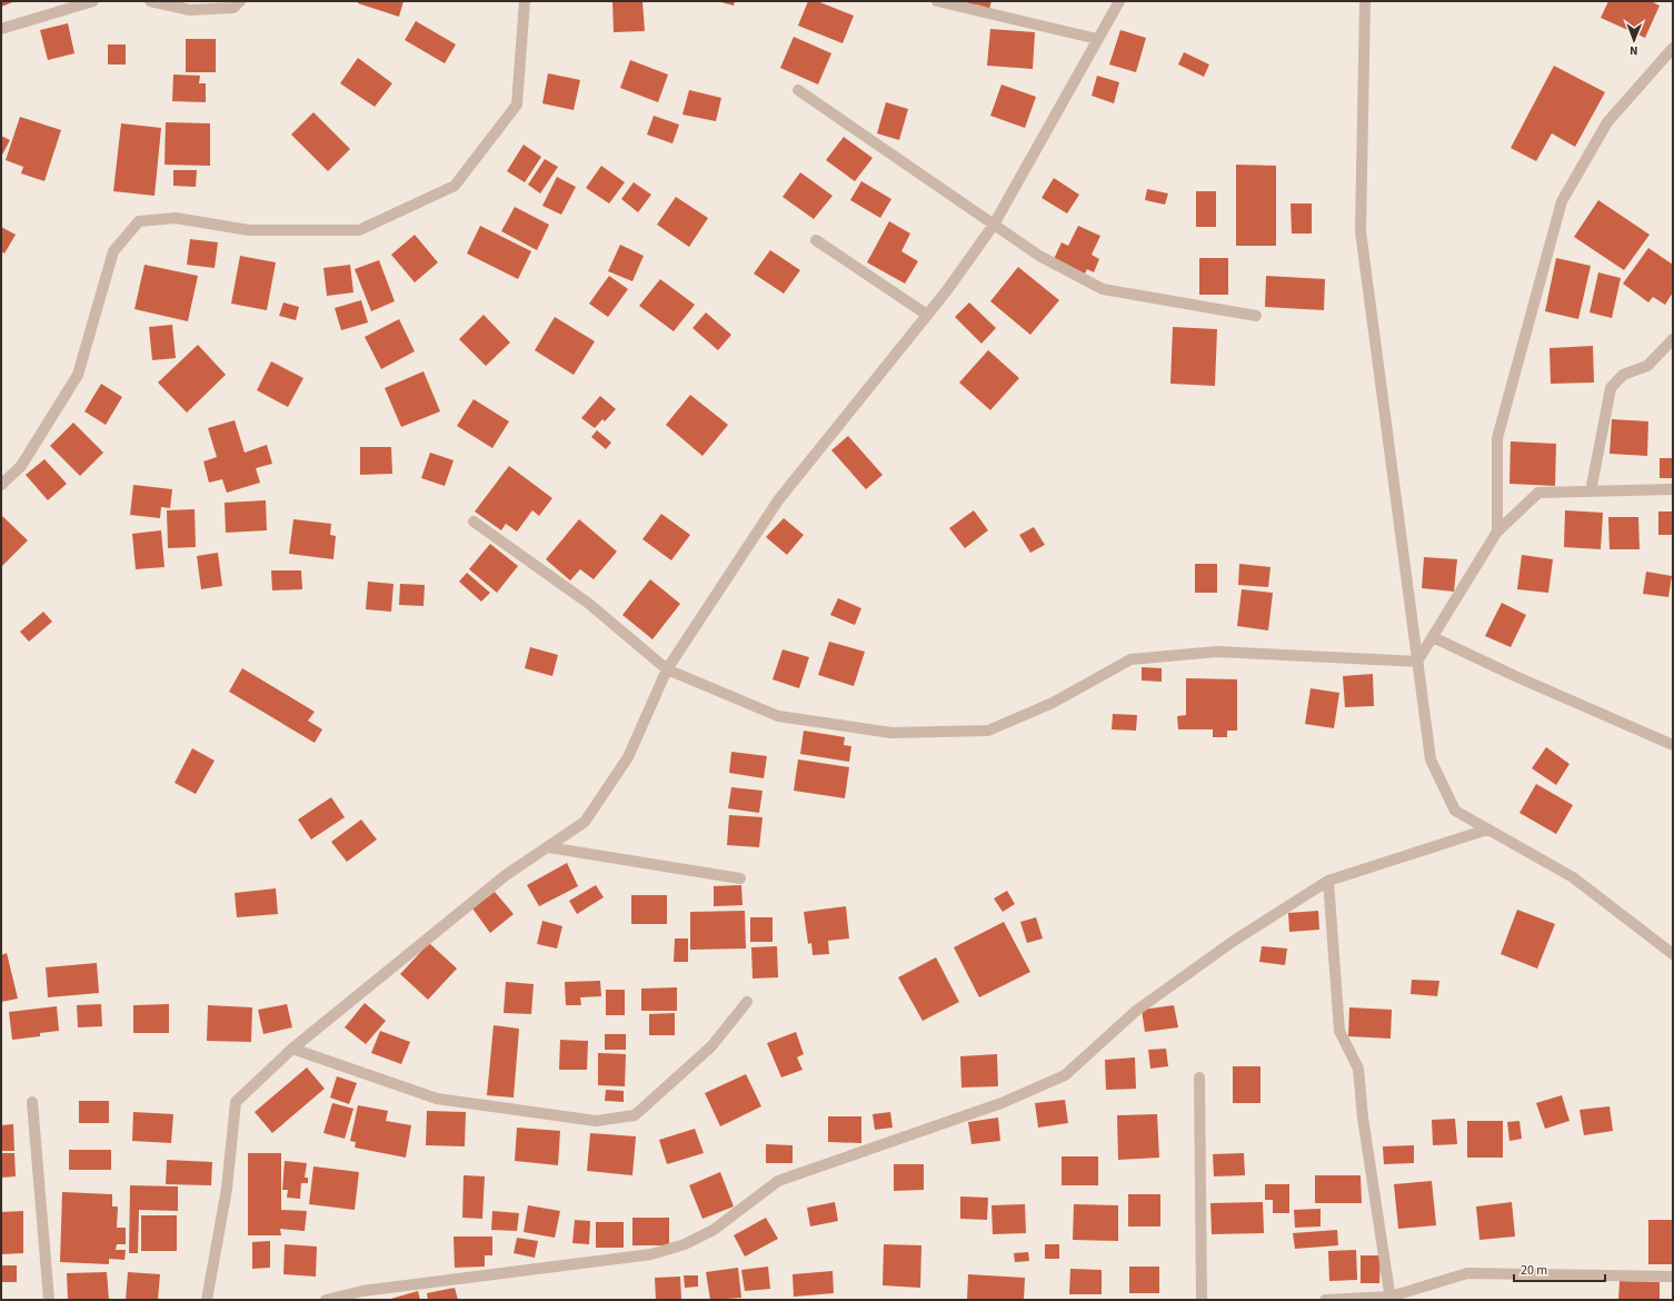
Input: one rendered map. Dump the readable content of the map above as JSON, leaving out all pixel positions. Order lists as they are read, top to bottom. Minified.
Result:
{"scale_bar":"20 m","north":"bottom"}
